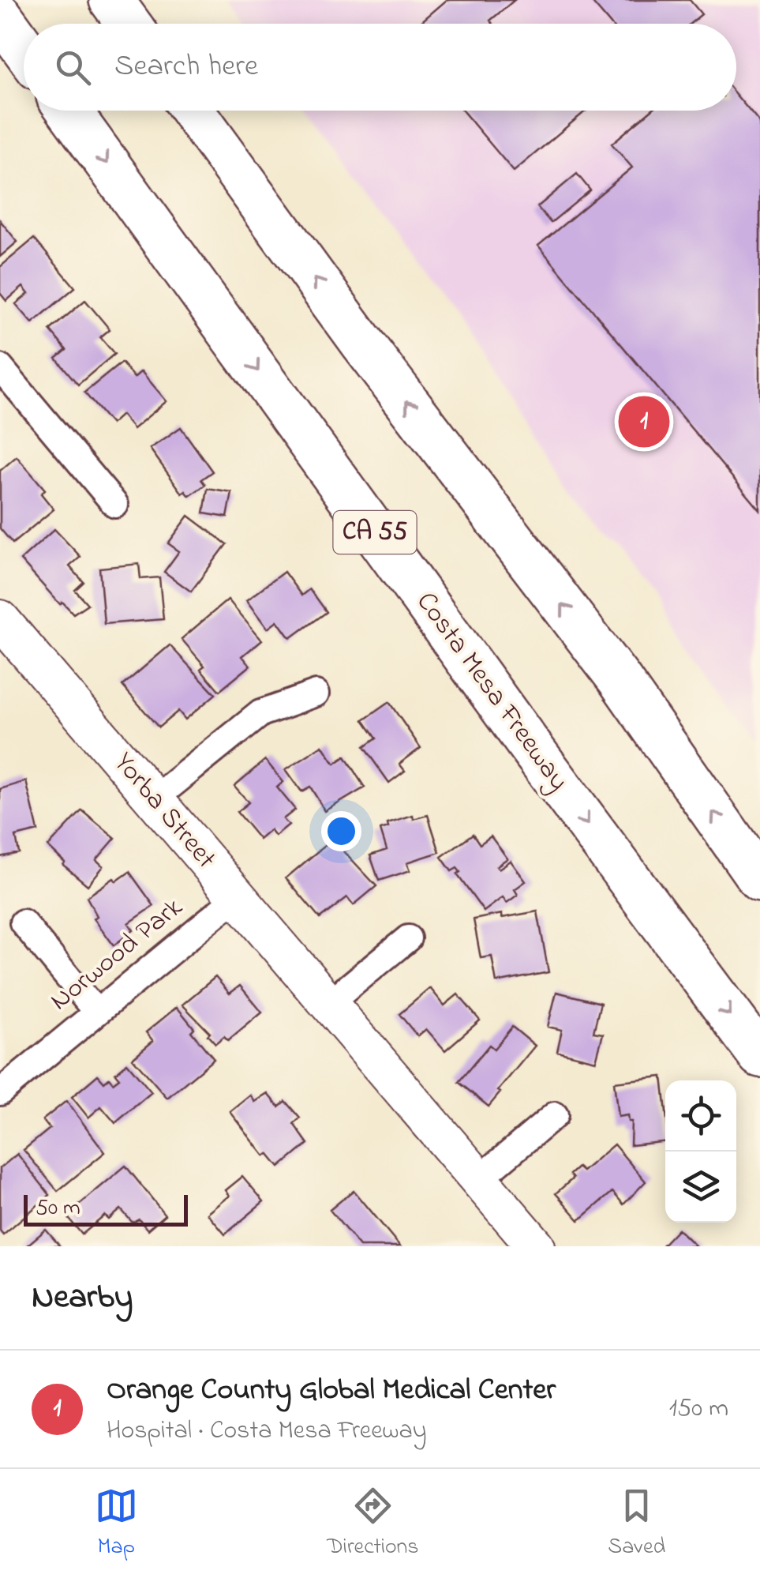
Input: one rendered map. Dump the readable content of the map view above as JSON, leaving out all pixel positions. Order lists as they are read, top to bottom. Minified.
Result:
{"streets":{"highway":["CA 55","Costa Mesa Freeway"],"main road":["Yorba Street"],"street":["Norwood Park"]},"crossings":[["Yorba Street","Norwood Park"]],"scale_bar":"50 m","page":{"search":"Search here","pins":"1","scale":"50 m","heading":"Nearby","list":[{"mark":"1","name":"Orange County Global Medical Center","note":"Hospital · Costa Mesa Freeway","value":"150 m"}],"nav":["Map","Directions","Saved"]}}
